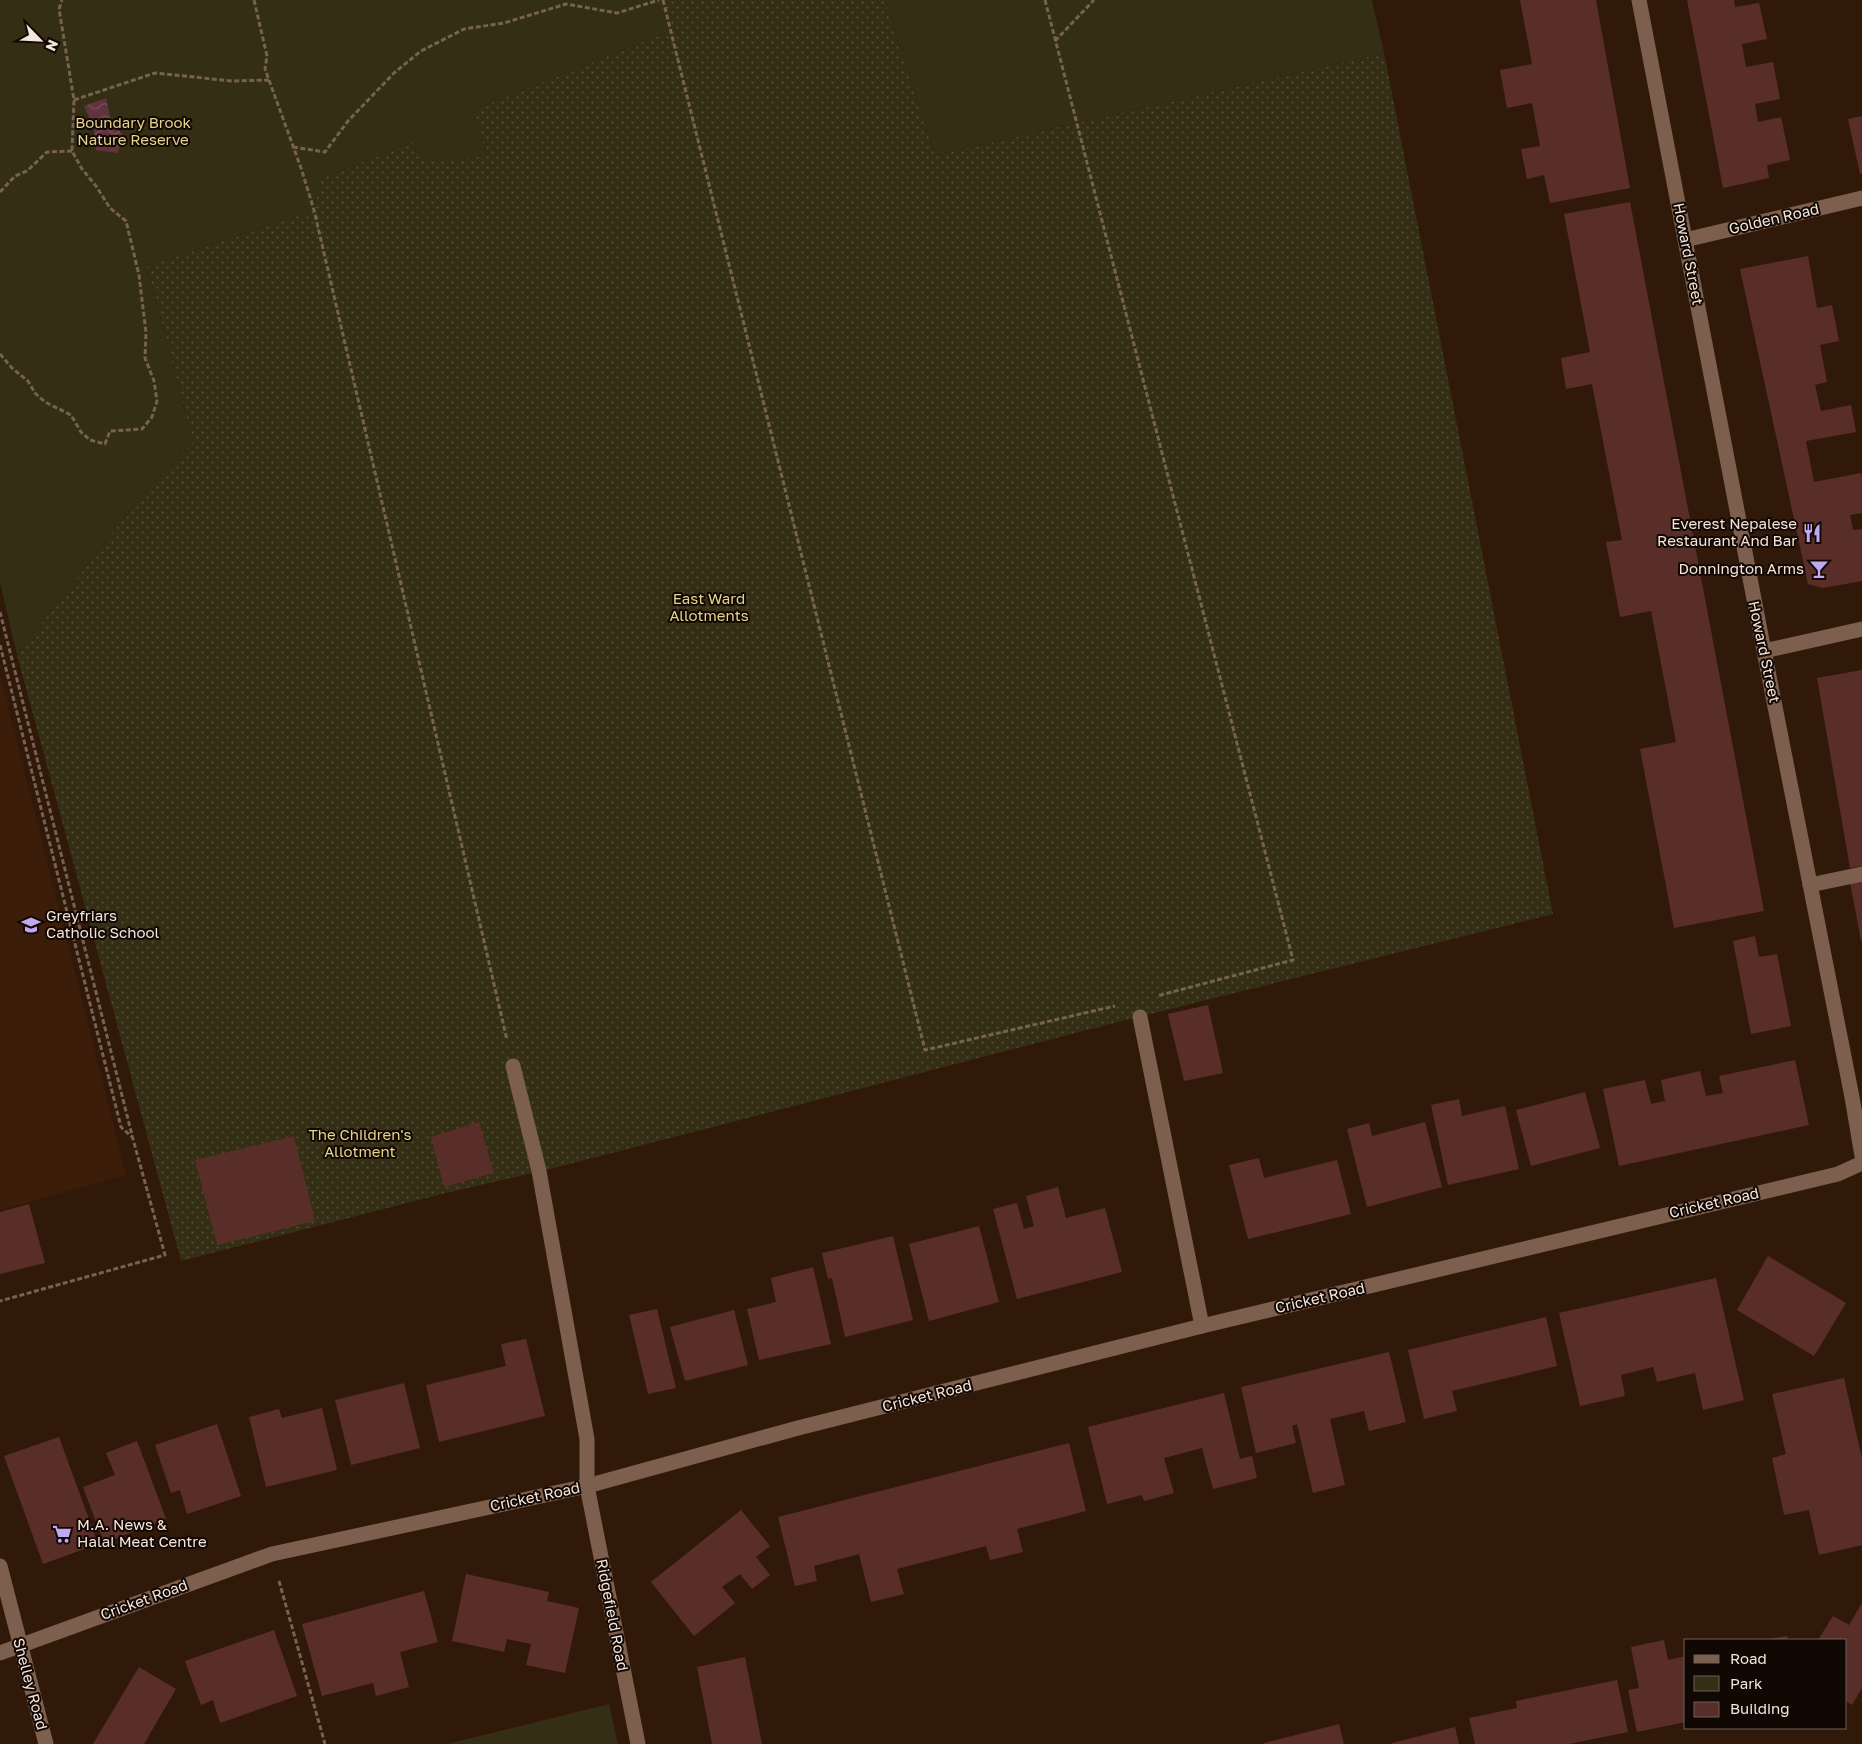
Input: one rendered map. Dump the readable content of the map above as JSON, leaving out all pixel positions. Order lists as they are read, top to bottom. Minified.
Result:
{"streets":{"street":["Golden Road","Howard Street","Cricket Road","Ridgefield Road","Shelley Road"]},"crossings":[["Golden Road","Howard Street"],["Cricket Road","Ridgefield Road"],["Cricket Road","Shelley Road"]],"parks":["Boundary Brook Nature Reserve","East Ward Allotments","The Children's Allotment"],"places":{"restaurant":["Everest Nepalese Restaurant And Bar"],"bar":["Donnington Arms"],"school or university":["Greyfriars Catholic School"],"supermarket":["M.A. News & Halal Meat Centre"]},"legend":["Road","Park","Building"],"north":"bottom right"}
